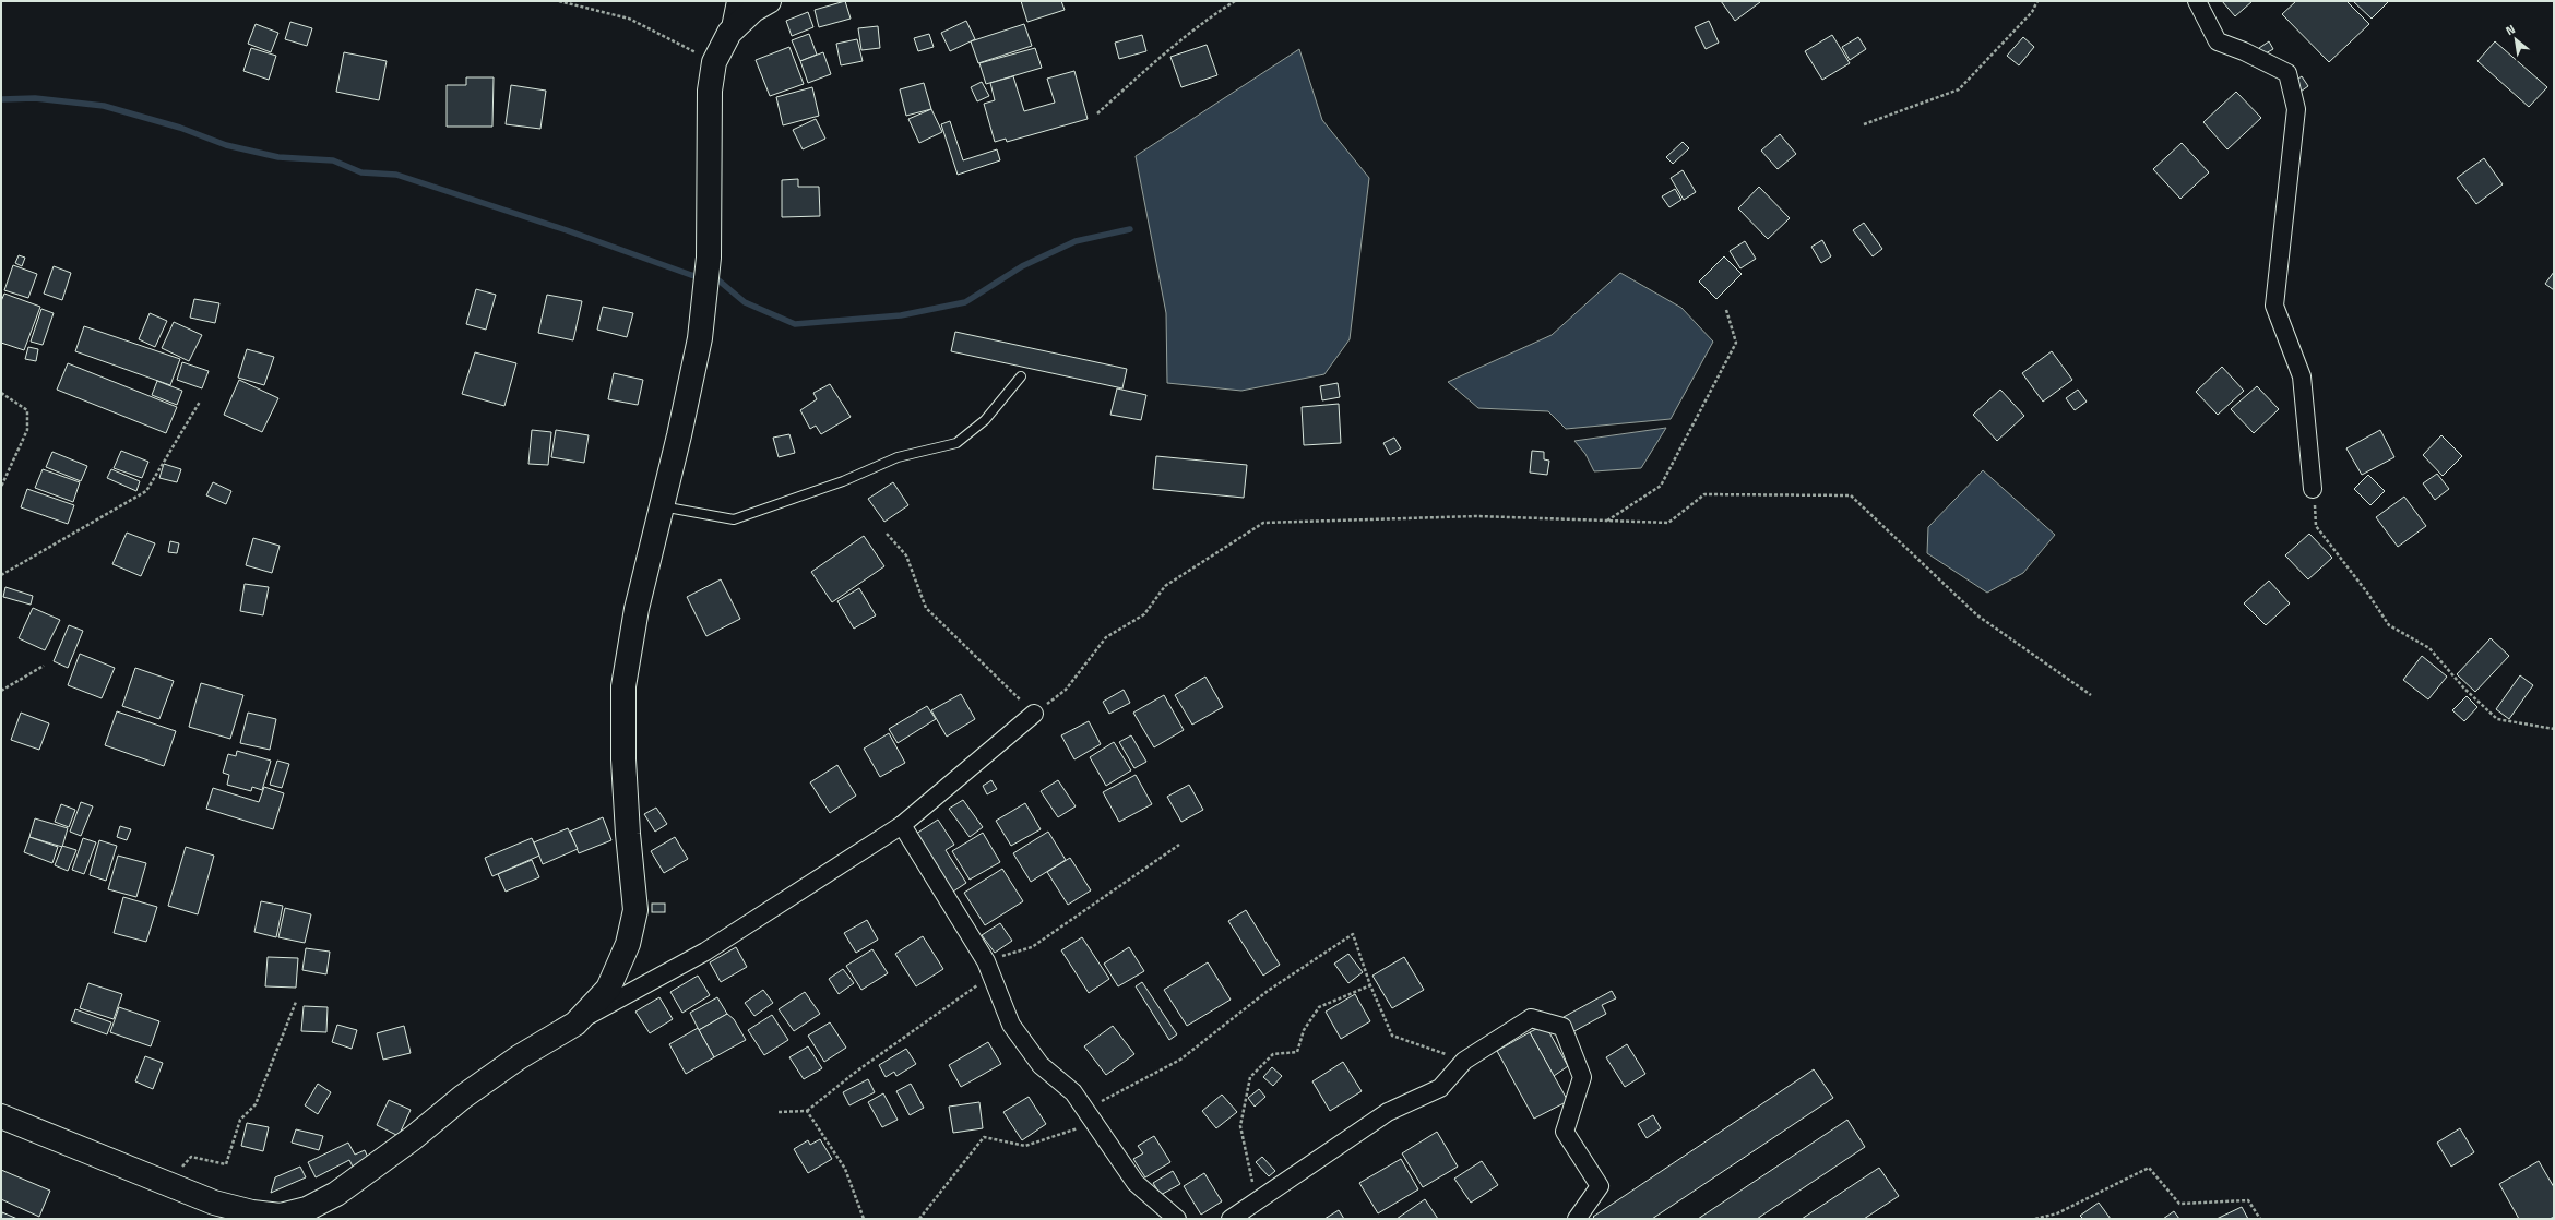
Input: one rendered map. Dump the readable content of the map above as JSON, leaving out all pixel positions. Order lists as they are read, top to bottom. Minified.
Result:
{"north":"top left"}
